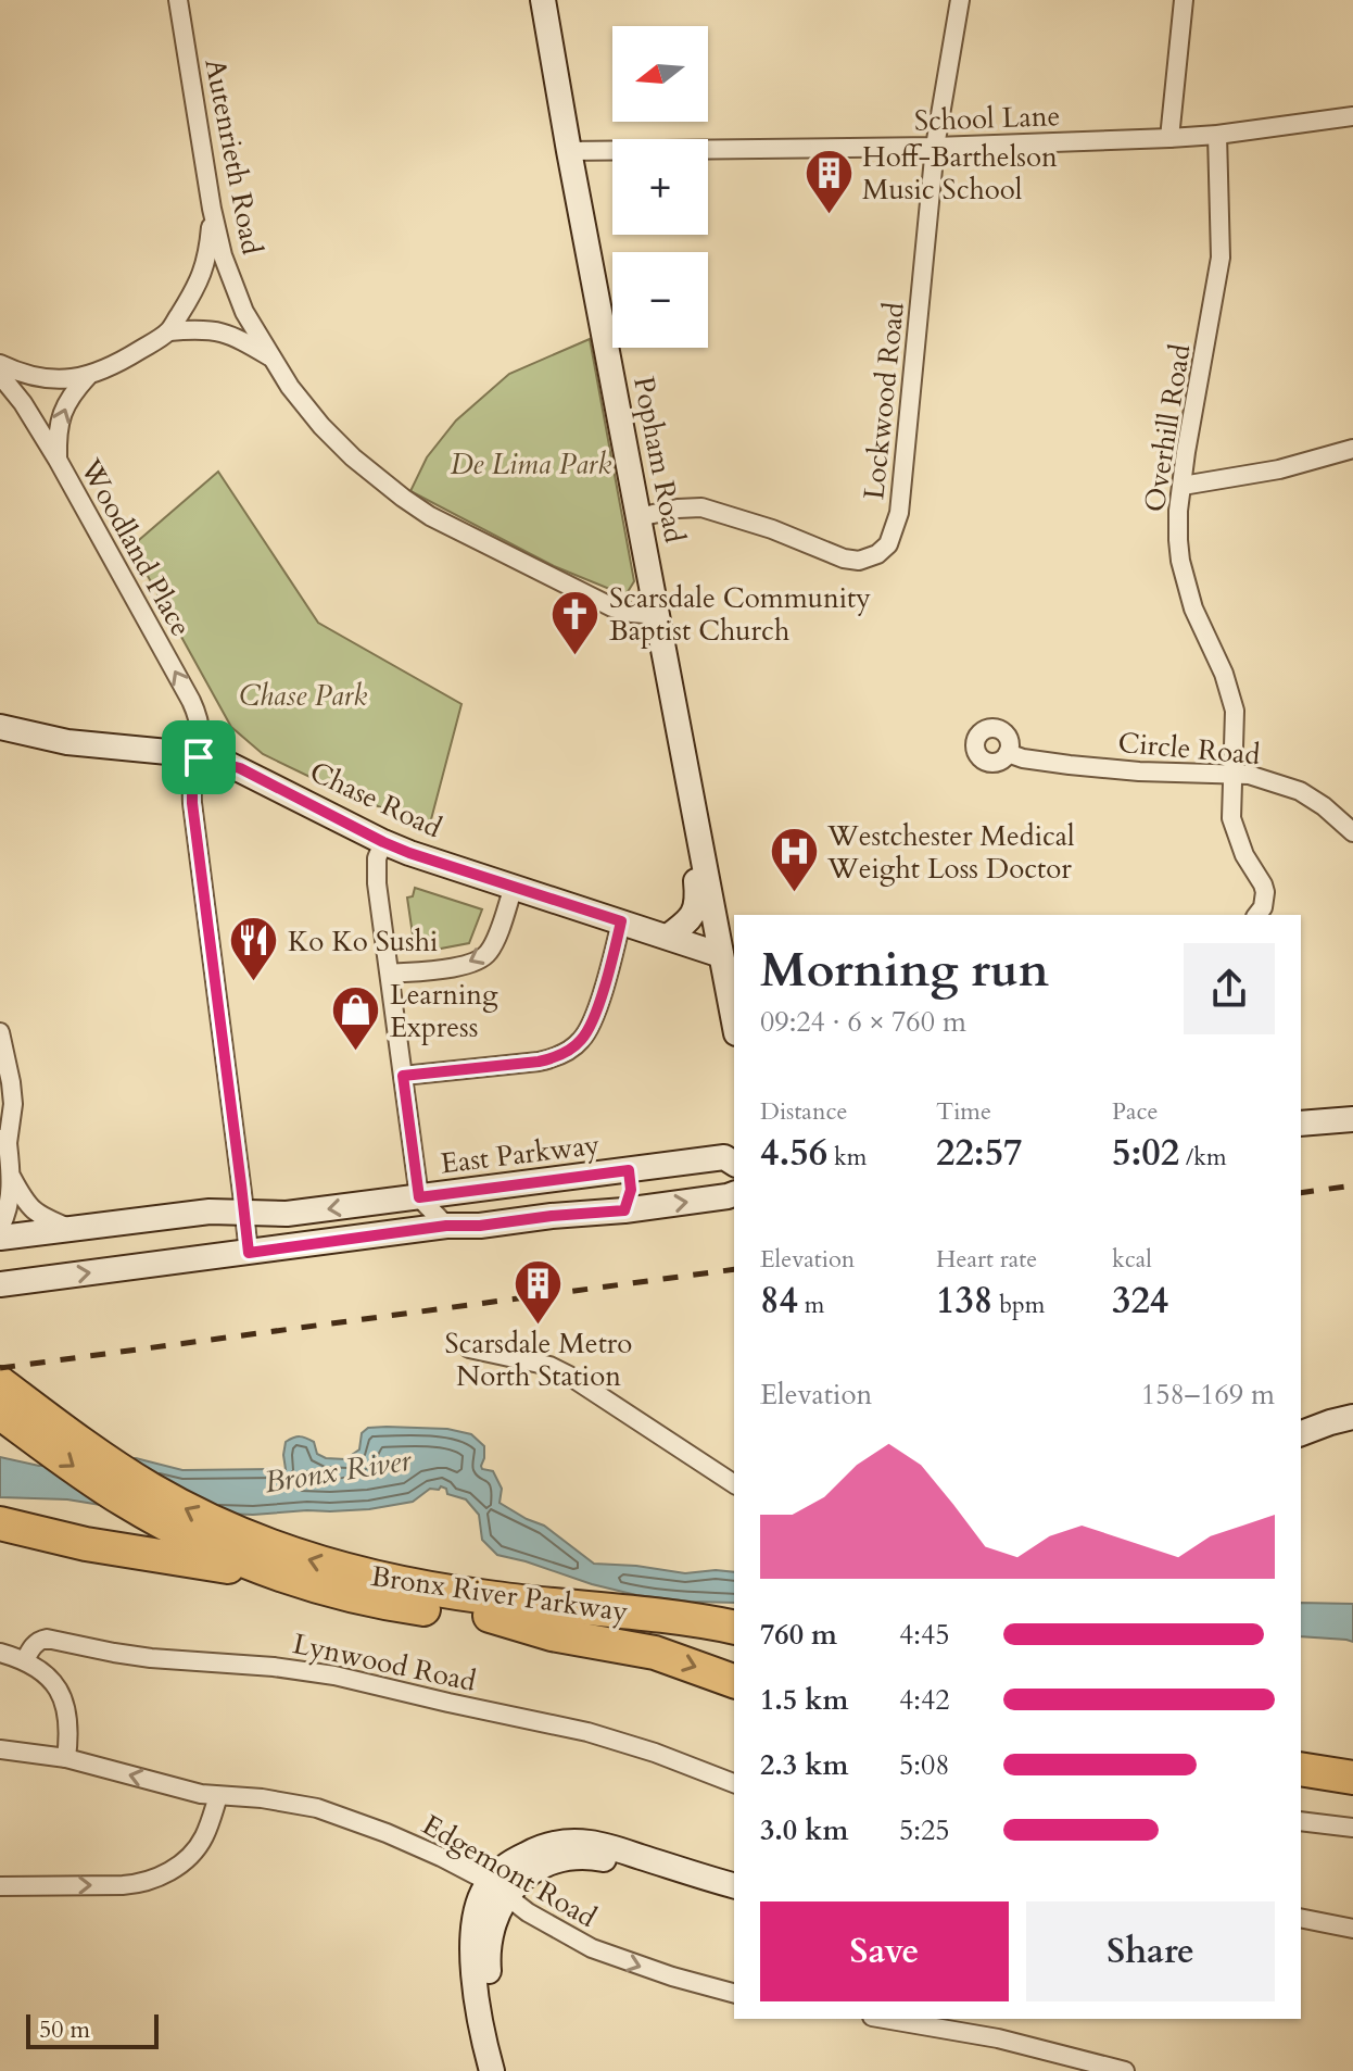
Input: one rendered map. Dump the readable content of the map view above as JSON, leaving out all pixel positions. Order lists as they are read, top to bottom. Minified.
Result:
{"streets":{"highway":["Bronx River Parkway"],"street":["School Lane","Autenrieth Road","Lockwood Road","Overhill Road","Popham Road","Woodland Place","Circle Road","Chase Road","East Parkway","Lynwood Road","Edgemont Road"]},"crossings":[["School Lane","Lockwood Road"],["School Lane","Overhill Road"],["School Lane","Popham Road"],["Autenrieth Road","Popham Road"],["Lockwood Road","Popham Road"],["Overhill Road","Circle Road"],["Popham Road","Chase Road"],["Woodland Place","Chase Road"],["Woodland Place","East Parkway"]],"one_way":["Woodland Place"],"water":["Bronx River"],"parks":["De Lima Park","Chase Park"],"places":{"building":["Hoff-Barthelson Music School","Scarsdale Metro North Station"],"church":["Scarsdale Community Baptist Church"],"hospital":["Westchester Medical Weight Loss Doctor"],"restaurant":["Ko Ko Sushi"],"shop":["Learning Express"]},"scale_bar":"50 m","north":"left","page":{"map_buttons":["+","−"],"heading":["Morning run","09:24 · 6 × 760 m"],"stats":[["Distance","4.56 km"],["Time","22:57"],["Pace","5:02 /km"],["Elevation","84 m"],["Heart rate","138 bpm"],["kcal","324"]],"chart":["Elevation","158–169 m"],"list":[{"name":"760 m","note":"4:45"},{"name":"1.5 km","note":"4:42"},{"name":"2.3 km","note":"5:08"},{"name":"3.0 km","note":"5:25"}],"buttons":["Save","Share"],"scale":"50 m"}}
